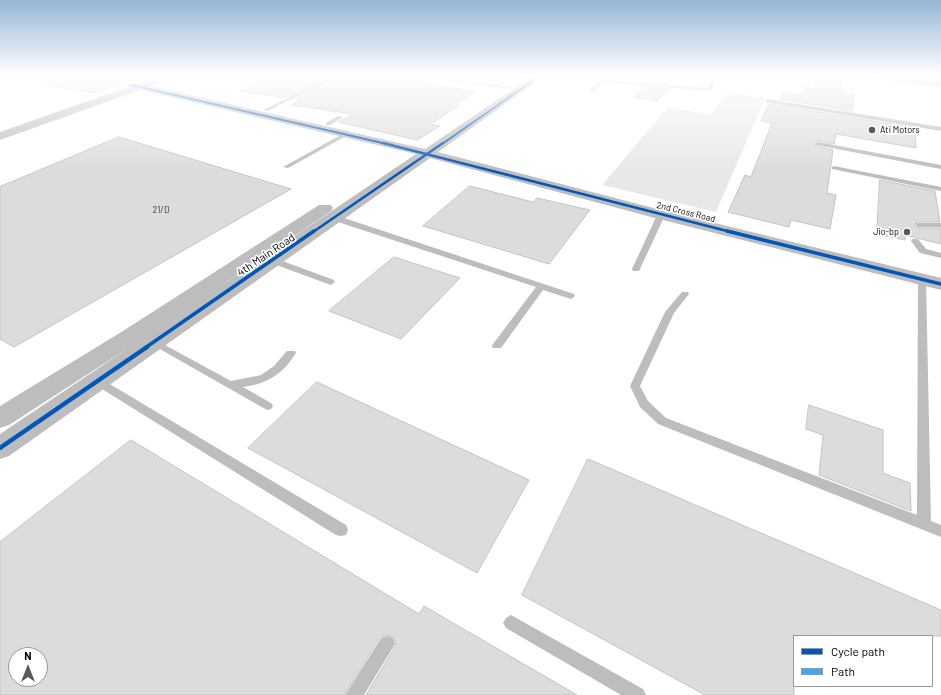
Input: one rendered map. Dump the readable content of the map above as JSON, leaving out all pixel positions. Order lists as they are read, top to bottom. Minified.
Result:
{"streets":{"main road":["2nd Cross Road","4th Main Road"]},"crossings":[["2nd Cross Road","4th Main Road"]],"places":["Ati Motors","Jio-bp"],"house_numbers":["21/D"],"legend":["Cycle path","Path"],"north":"top"}
